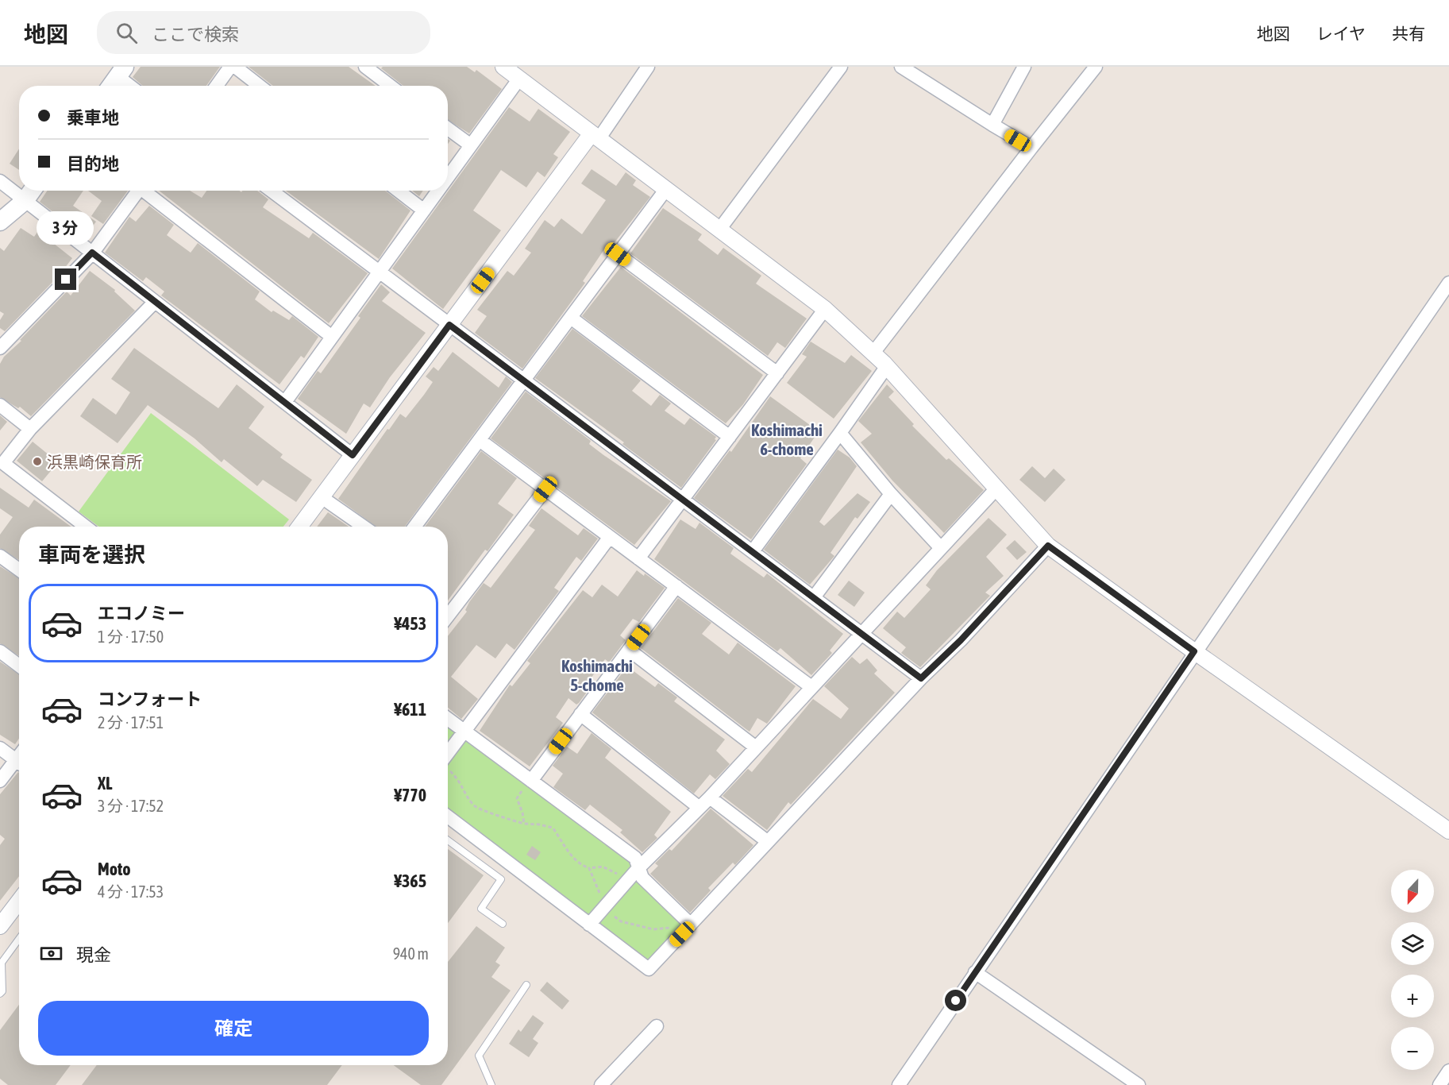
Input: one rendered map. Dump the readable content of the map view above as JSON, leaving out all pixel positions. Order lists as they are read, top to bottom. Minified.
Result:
{"districts":["Koshimachi 6-chome","Koshimachi 5-chome"],"places":["浜黒崎保育所"],"north":"bottom","page":{"header":"地図","search":"ここで検索","nav":["地図","レイヤ","共有"],"banner":["乗車地","目的地"],"bubble":"3 分","heading":"車両を選択","list":[{"name":"エコノミー","note":"1 分 · 17:50","value":"¥453"},{"name":"コンフォート","note":"2 分 · 17:51","value":"¥611"},{"name":"XL","note":"3 分 · 17:52","value":"¥770"},{"name":"Moto","note":"4 分 · 17:53","value":"¥365"}],"map_buttons":["+","−"],"pay":["現金","940 m"],"buttons":"確定"}}
